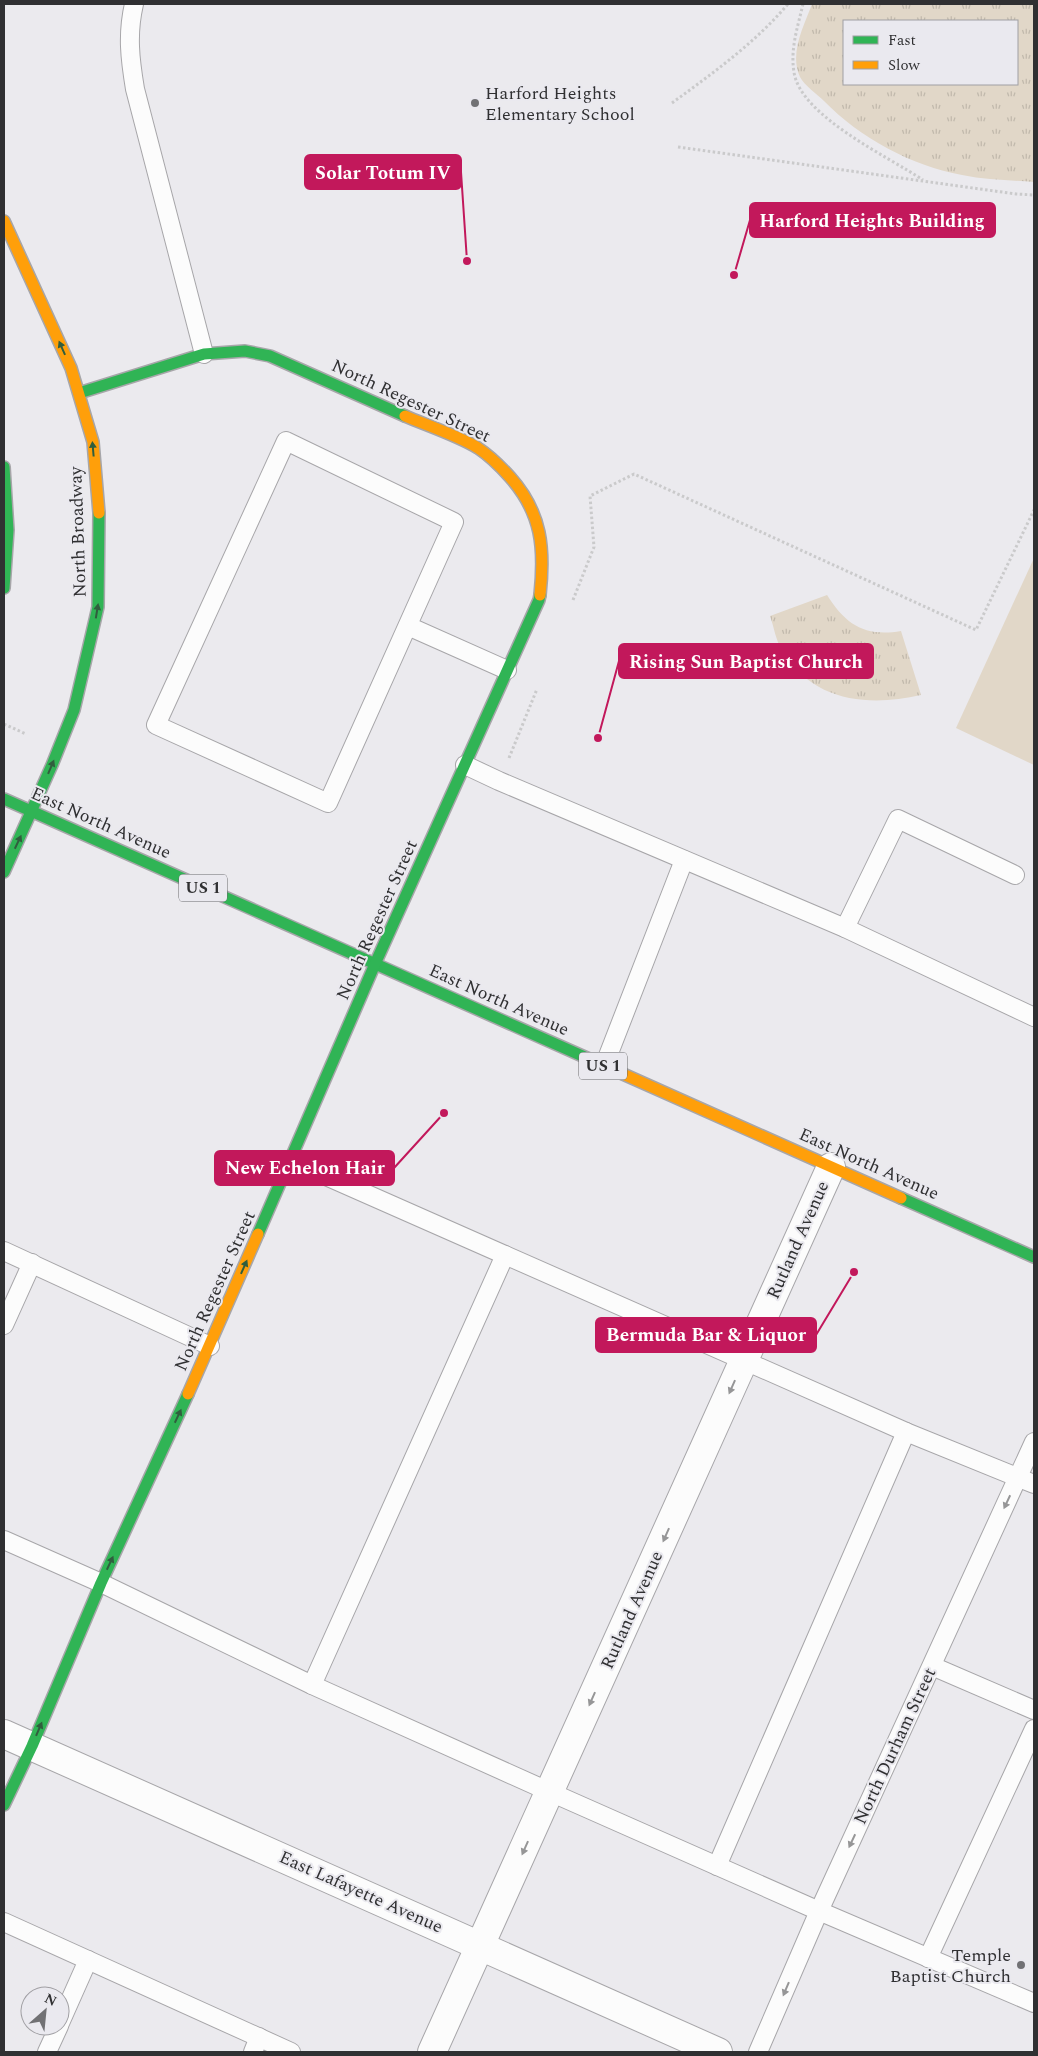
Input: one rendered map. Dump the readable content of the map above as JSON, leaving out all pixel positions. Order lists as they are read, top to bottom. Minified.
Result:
{"streets":{"main road":["North Regester Street","North Broadway","East North Avenue","US 1"],"street":["Rutland Avenue","East Lafayette Avenue"],"lane":["North Durham Street"]},"crossings":[["North Regester Street","North Broadway"],["North Regester Street","East North Avenue"],["North Regester Street","East Lafayette Avenue"],["North Broadway","East North Avenue"],["East North Avenue","Rutland Avenue"],["Rutland Avenue","East Lafayette Avenue"]],"one_way":["North Broadway","Rutland Avenue"],"places":["Harford Heights Elementary School","Solar Totum IV","Harford Heights Building","Rising Sun Baptist Church","New Echelon Hair","Bermuda Bar & Liquor","Temple Baptist Church"],"legend":["Fast","Slow"],"north":"top right"}
